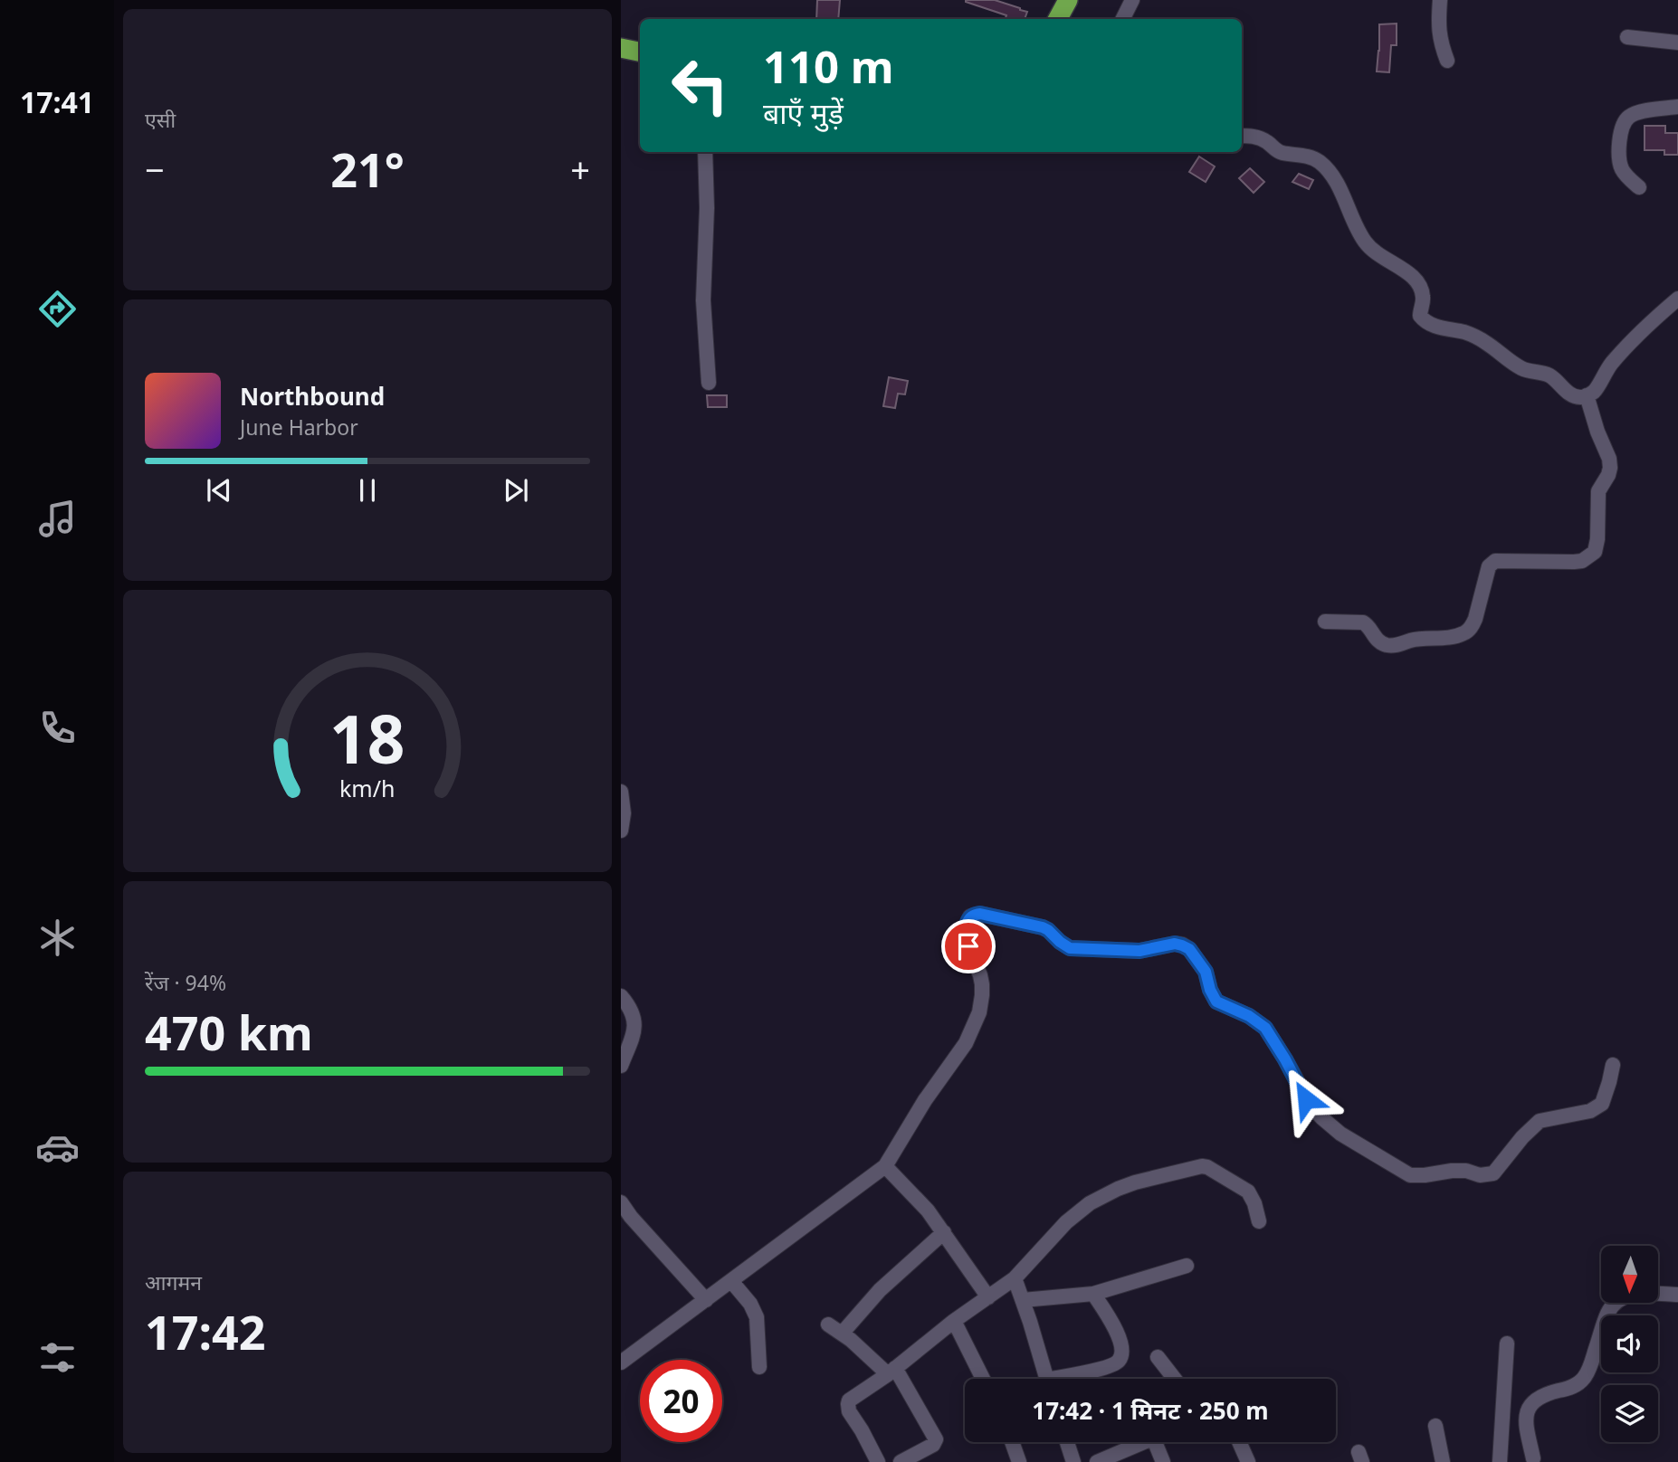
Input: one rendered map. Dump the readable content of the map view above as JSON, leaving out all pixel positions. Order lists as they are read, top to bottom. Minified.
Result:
{"north":"bottom","page":{"tabs":"17:41","tile":["एसी",["रेंज · 94%","470 km"],["आगमन","17:42"]],"turn":["110 m","बाएँ मुड़ें"],"heat":["−","21°","+"],"song":["Northbound","June Harbor"],"limit":"20","trip":"17:42 · 1 मिनट · 250 m","gauge":["18","km/h"]}}
